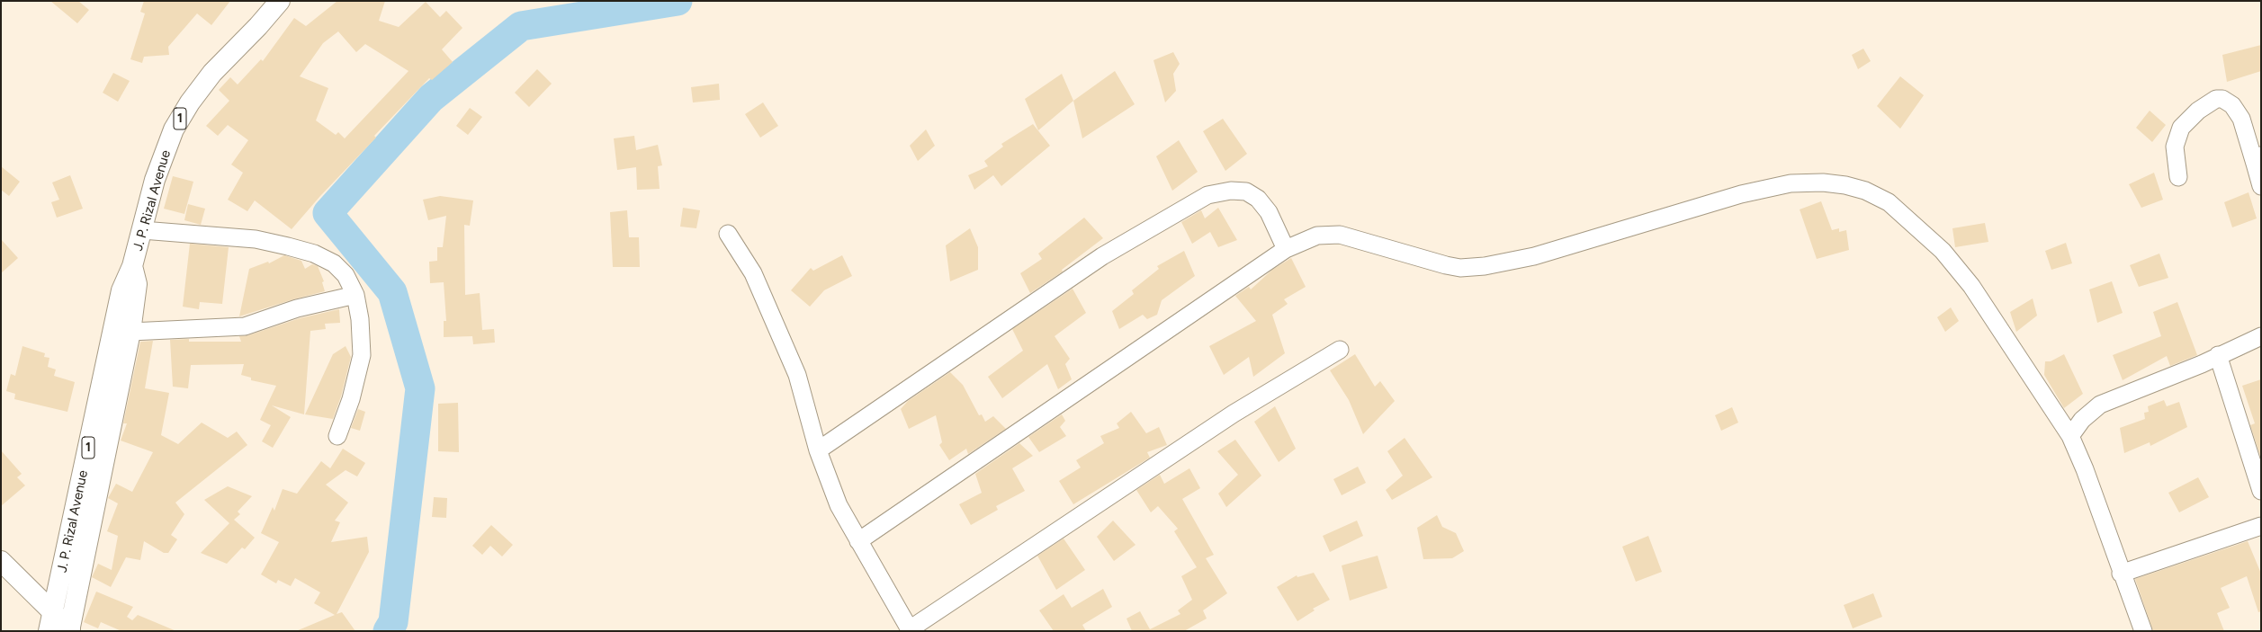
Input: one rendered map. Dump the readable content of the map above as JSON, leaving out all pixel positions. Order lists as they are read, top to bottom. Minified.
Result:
{"streets":{"main road":["1","J. P. Rizal Avenue"]}}
